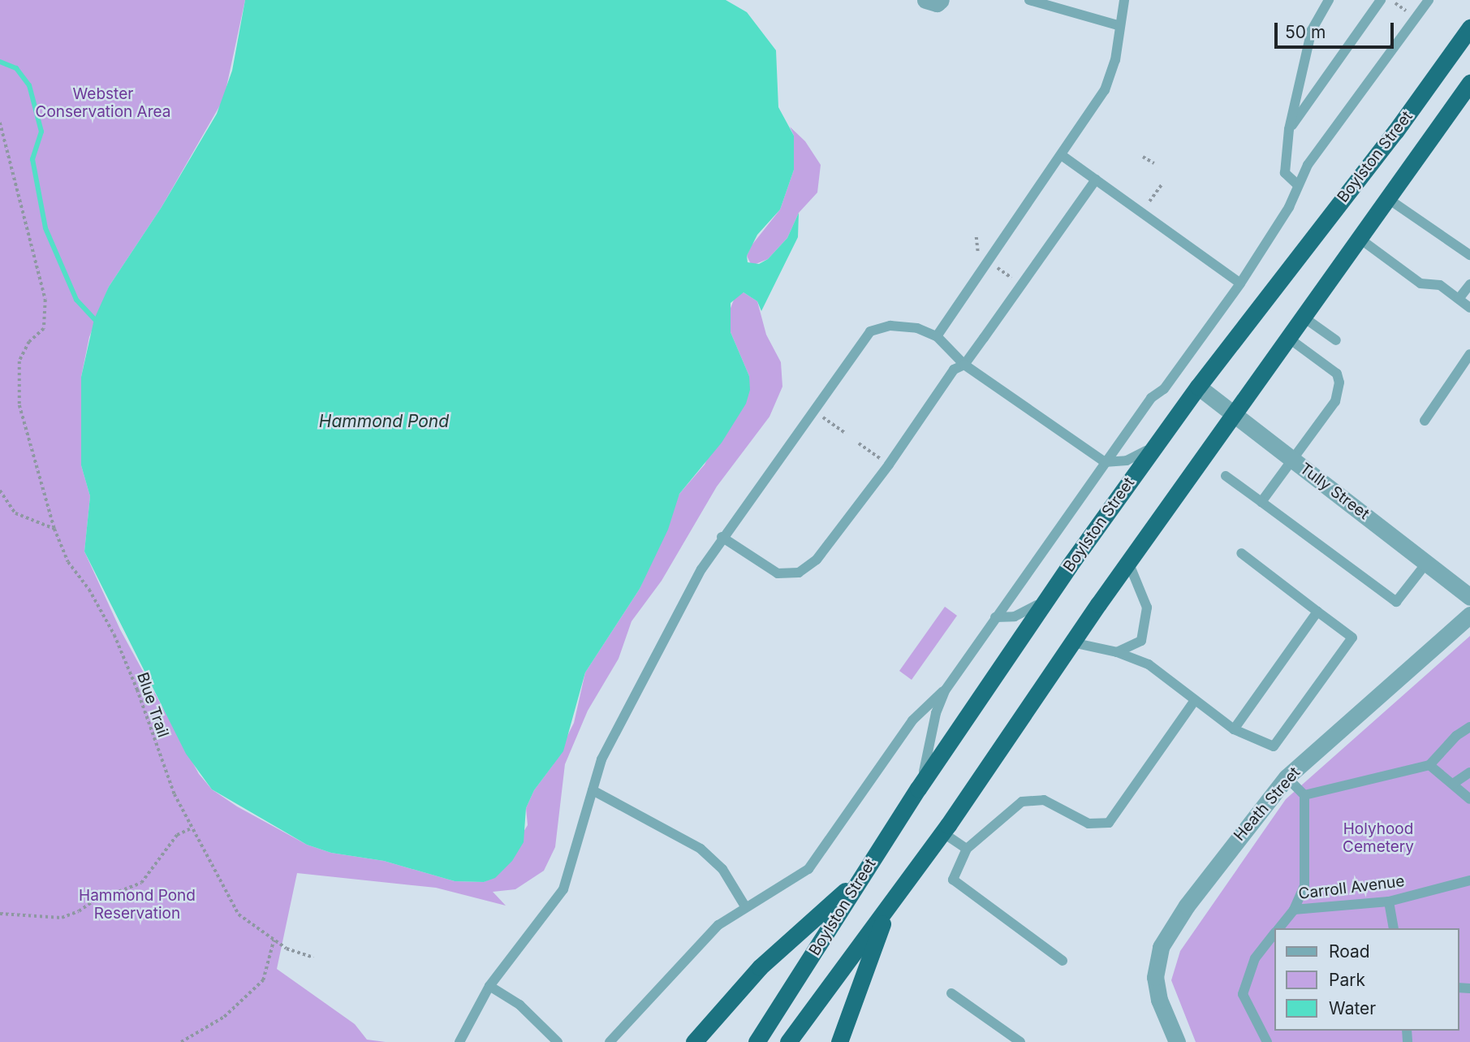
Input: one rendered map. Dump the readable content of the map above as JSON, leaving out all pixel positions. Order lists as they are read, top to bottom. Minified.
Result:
{"streets":{"highway":["Boylston Street"],"street":["Tully Street","Heath Street"],"lane":["Carroll Avenue"],"path":["Blue Trail"]},"crossings":[["Boylston Street","Tully Street"]],"water":["Hammond Pond"],"parks":["Webster Conservation Area","Holyhood Cemetery","Hammond Pond Reservation"],"legend":["Road","Park","Water"],"scale_bar":"50 m"}
